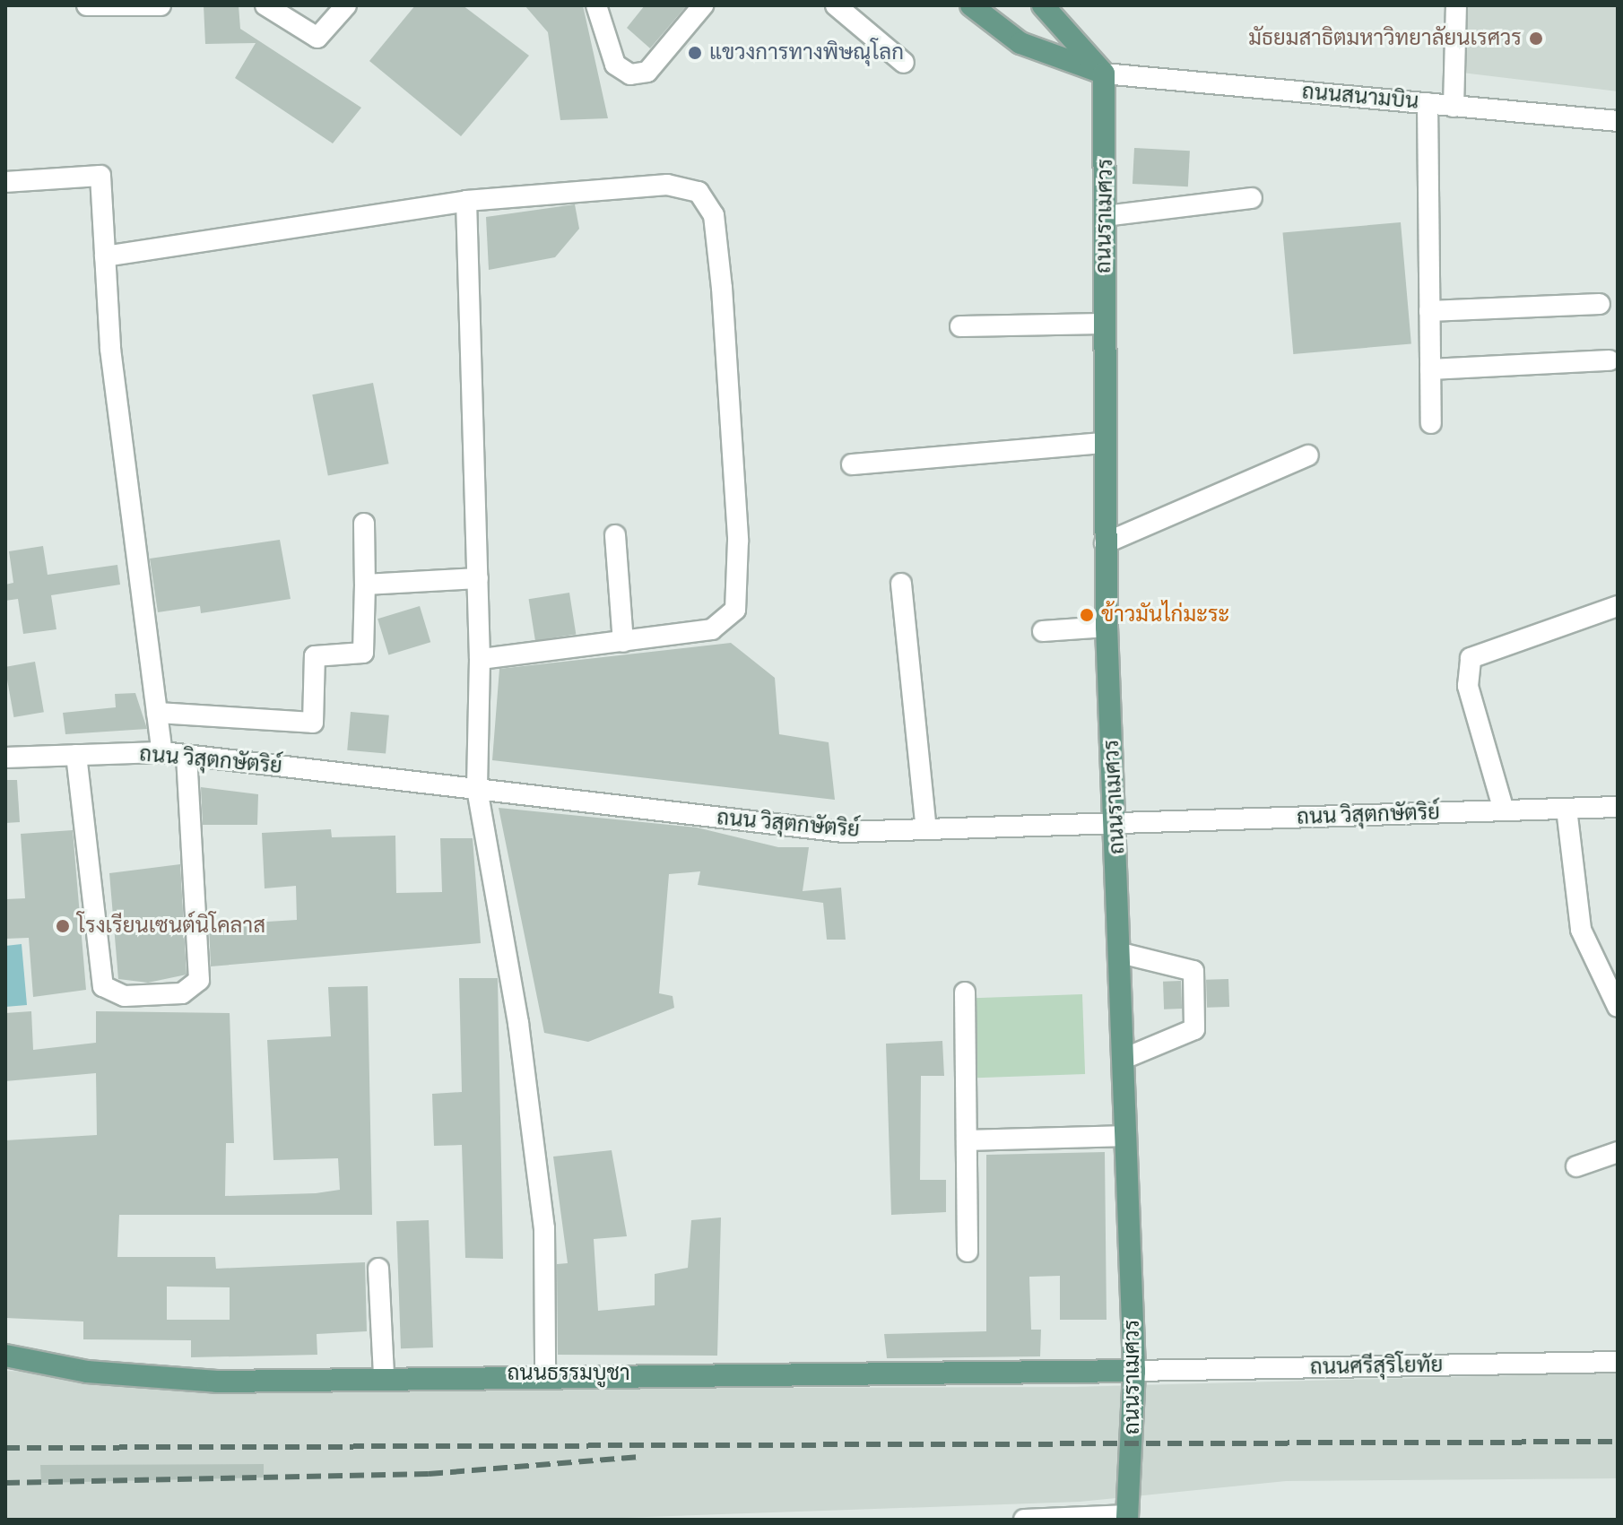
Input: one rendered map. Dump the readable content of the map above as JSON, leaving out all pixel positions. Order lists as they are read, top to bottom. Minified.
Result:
{"streets":{"main road":["ถนนราเมศวร","ถนนธรรมบูชา"],"street":["ถนนสนามบิน","ถนน วิสุตกษัตริย์","ถนนศรีสุริโยทัย"]},"crossings":[["ถนนสนามบิน","ถนนราเมศวร"],["ถนนราเมศวร","ถนน วิสุตกษัตริย์"],["ถนนราเมศวร","ถนนศรีสุริโยทัย"],["ถนนราเมศวร","ถนนธรรมบูชา"],["ถนนศรีสุริโยทัย","ถนนธรรมบูชา"]],"places":["มัธยมสาธิตมหาวิทยาลัยนเรศวร","แขวงการทางพิษณุโลก","ข้าวมันไก่มะระ","โรงเรียนเซนต์นิโคลาส"]}
